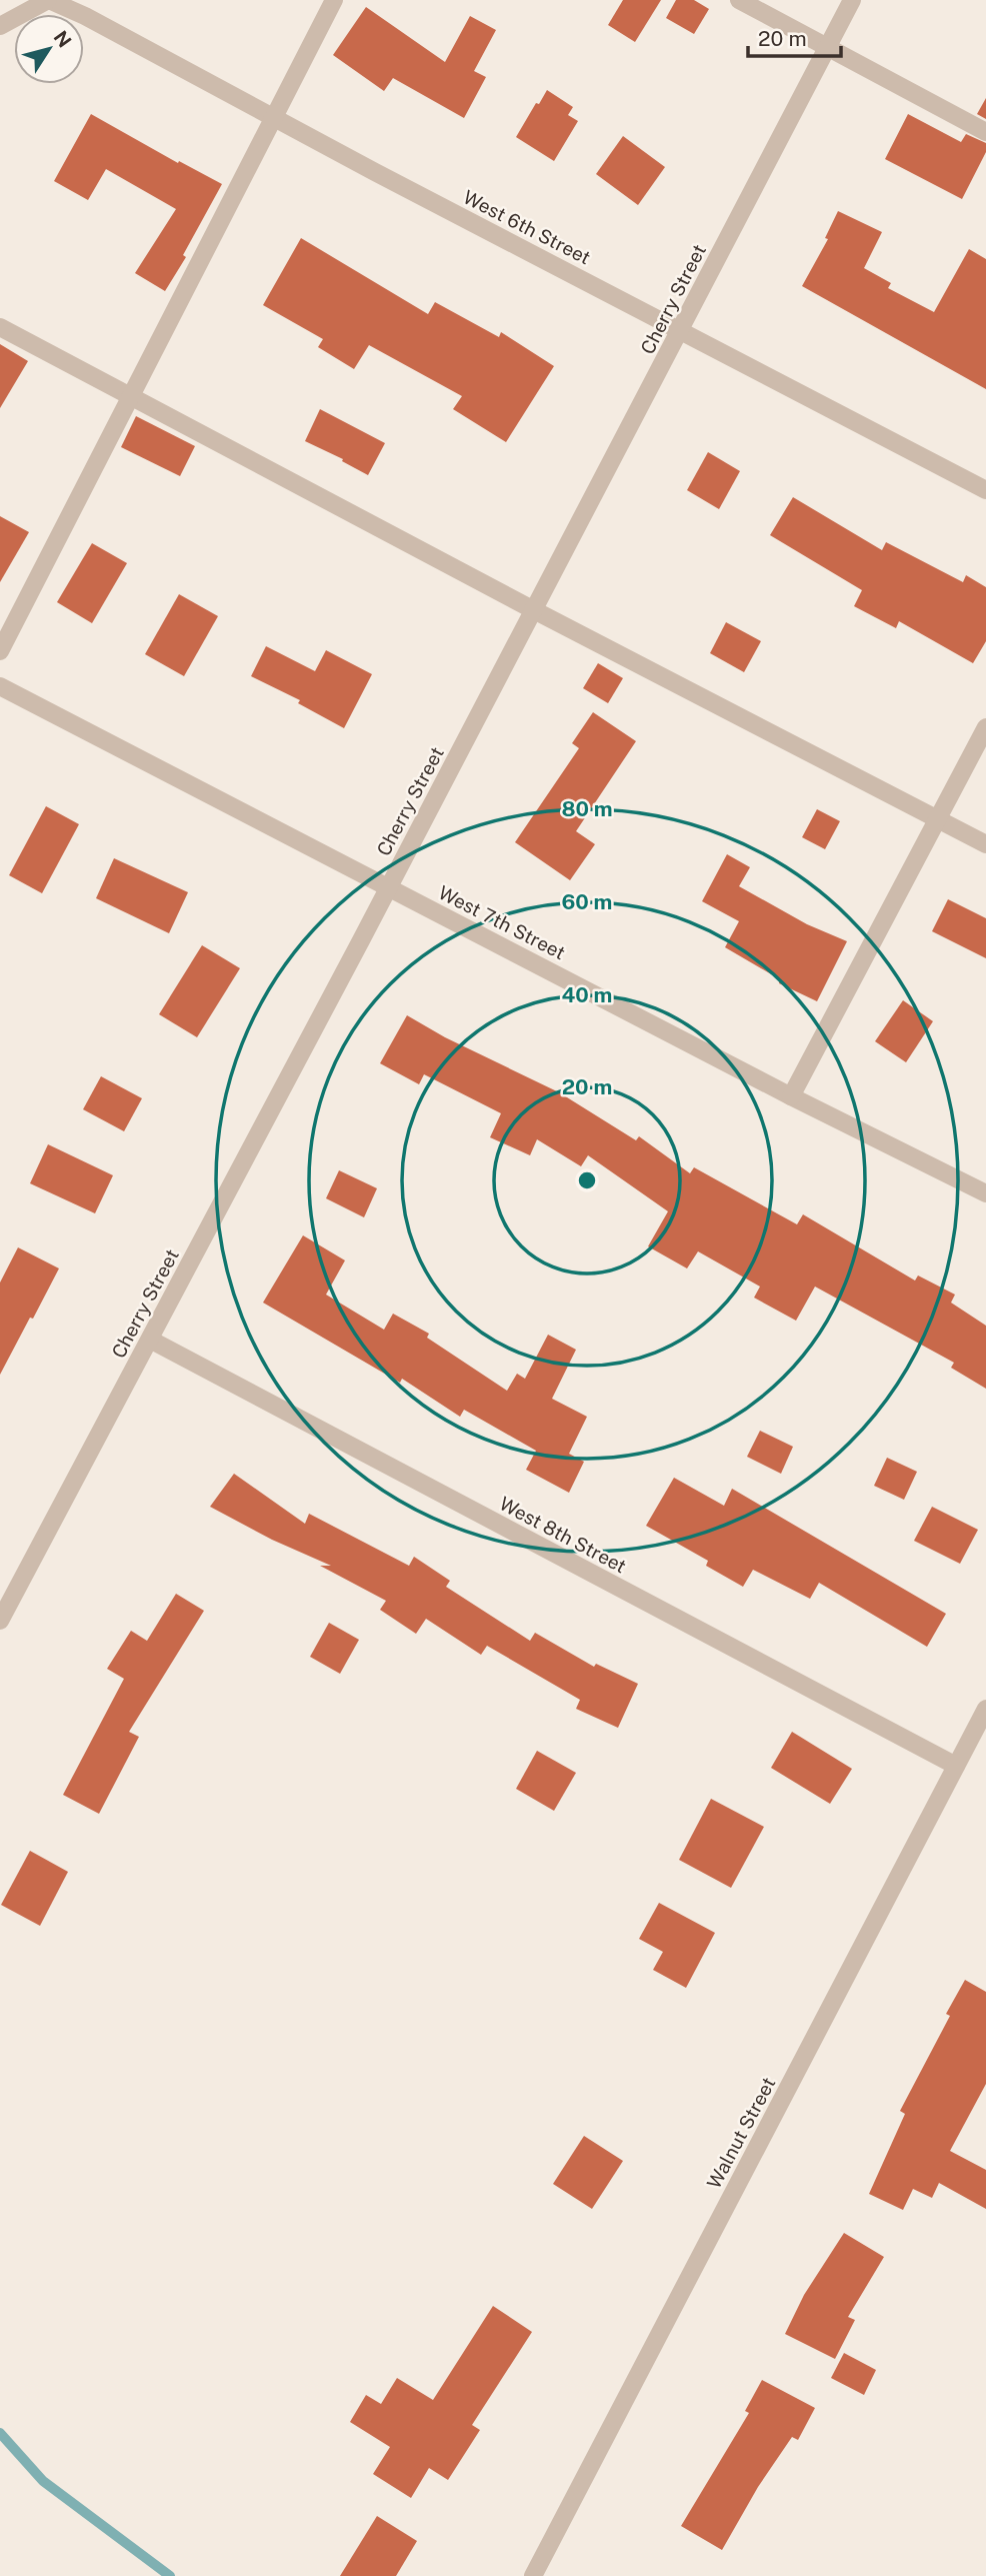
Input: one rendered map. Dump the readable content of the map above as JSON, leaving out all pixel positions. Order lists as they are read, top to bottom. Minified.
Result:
{"streets":{"street":["West 6th Street","Cherry Street","West 7th Street","West 8th Street","Walnut Street"]},"crossings":[["West 6th Street","Cherry Street"],["Cherry Street","West 7th Street"],["Cherry Street","West 8th Street"],["West 8th Street","Walnut Street"]],"scale_bar":"20 m","north":"top right","rings":["80 m","60 m","40 m","20 m"]}
